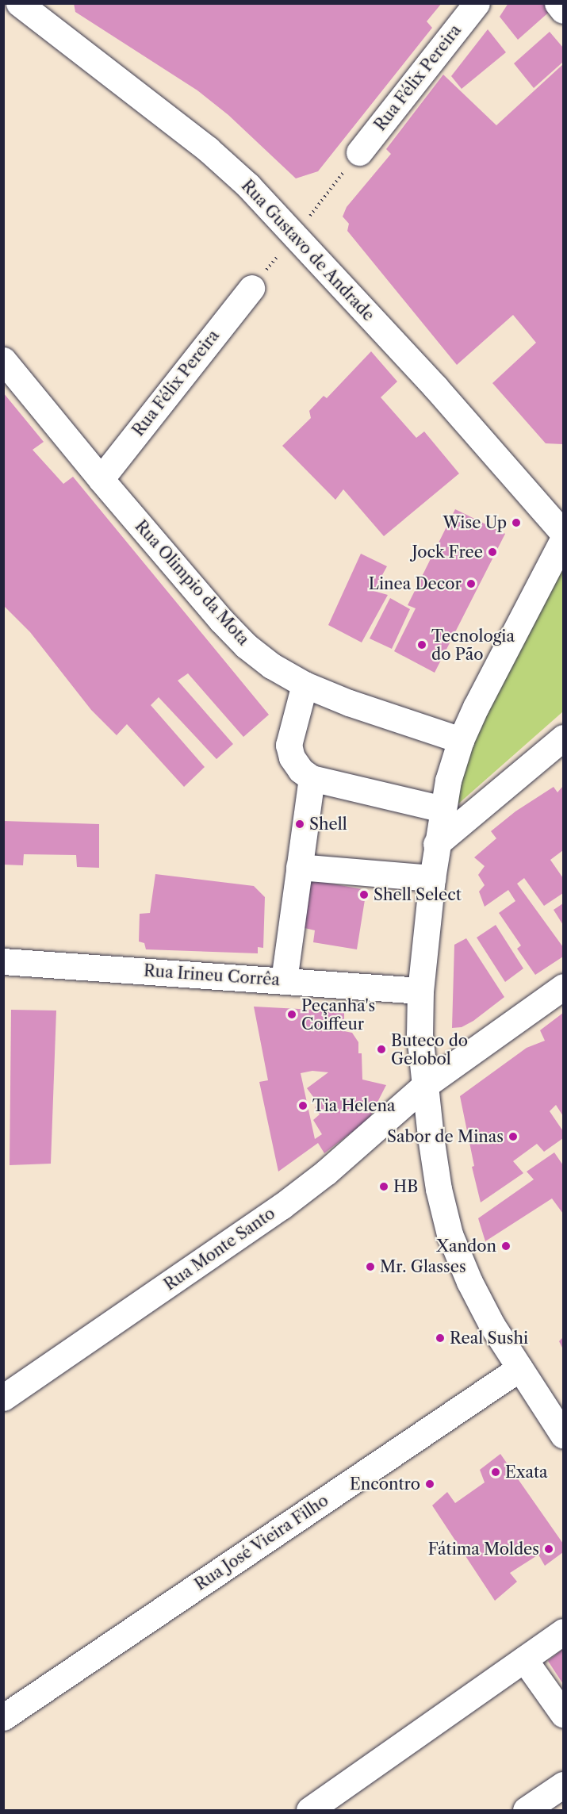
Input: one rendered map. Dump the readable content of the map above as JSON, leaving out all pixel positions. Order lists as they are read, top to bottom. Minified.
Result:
{"streets":{"street":["Rua Félix Pereira","Rua Gustavo de Andrade","Rua Olimpio da Mota","Rua Irineu Corrêa","Rua Monte Santo","Rua José Vieira Filho"]},"crossings":[["Rua Félix Pereira","Rua Olimpio da Mota"]],"places":["Wise Up","Jock Free","Linea Decor","Tecnologia do Pão","Shell","Shell Select","Peçanha's Coiffeur","Buteco do Gelobol","Tia Helena","Sabor de Minas","HB","Xandon","Mr. Glasses","Real Sushi","Exata","Encontro","Fátima Moldes"]}
